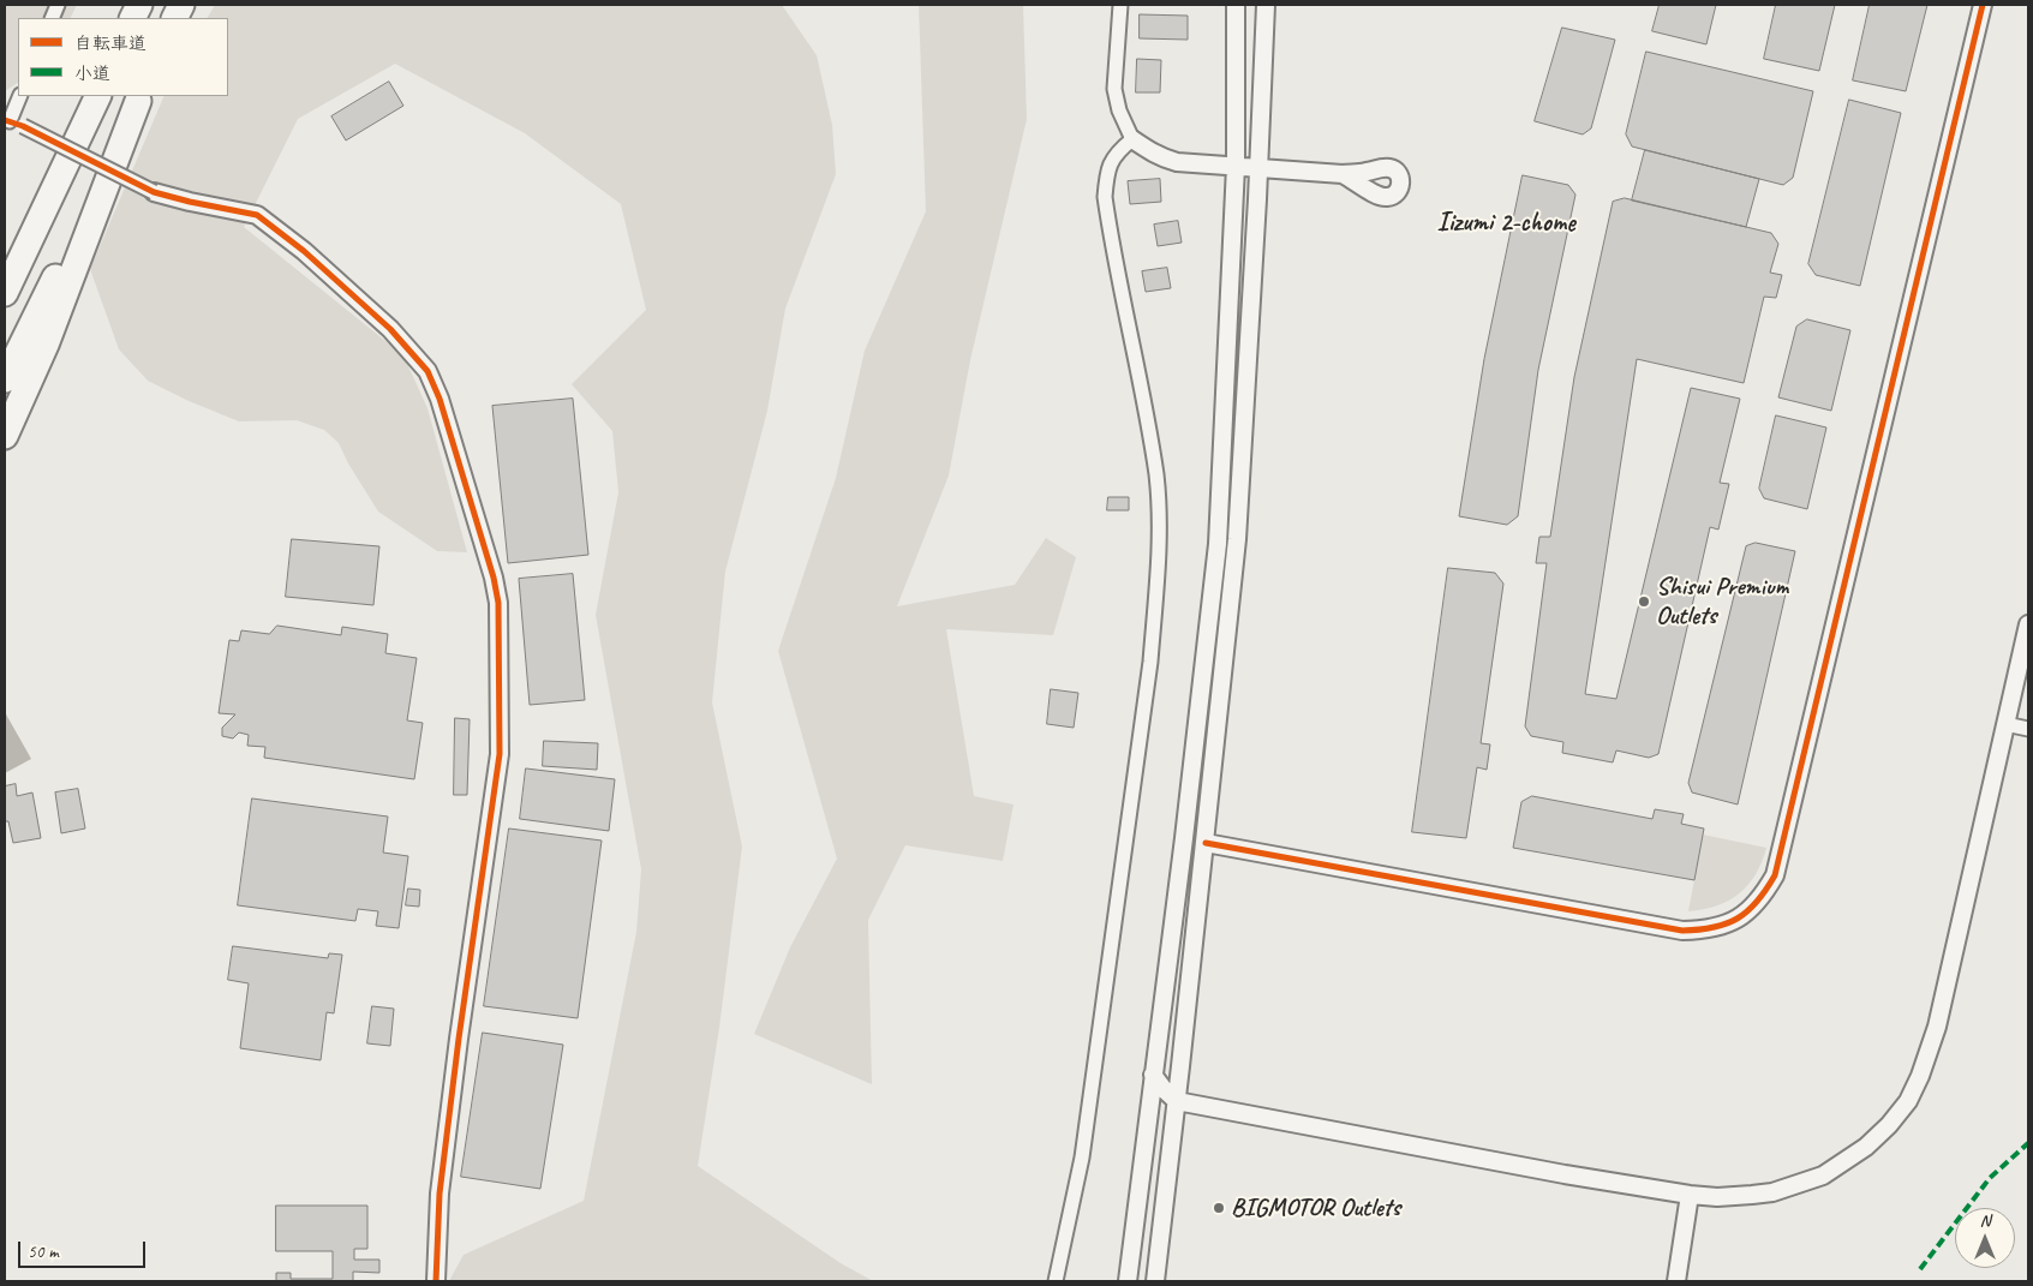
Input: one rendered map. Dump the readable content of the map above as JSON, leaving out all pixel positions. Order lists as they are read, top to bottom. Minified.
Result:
{"districts":["Iizumi 2-chome"],"places":["Shisui Premium Outlets","BIGMOTOR Outlets"],"legend":["自転車道","小道"],"scale_bar":"50 m","north":"top"}
